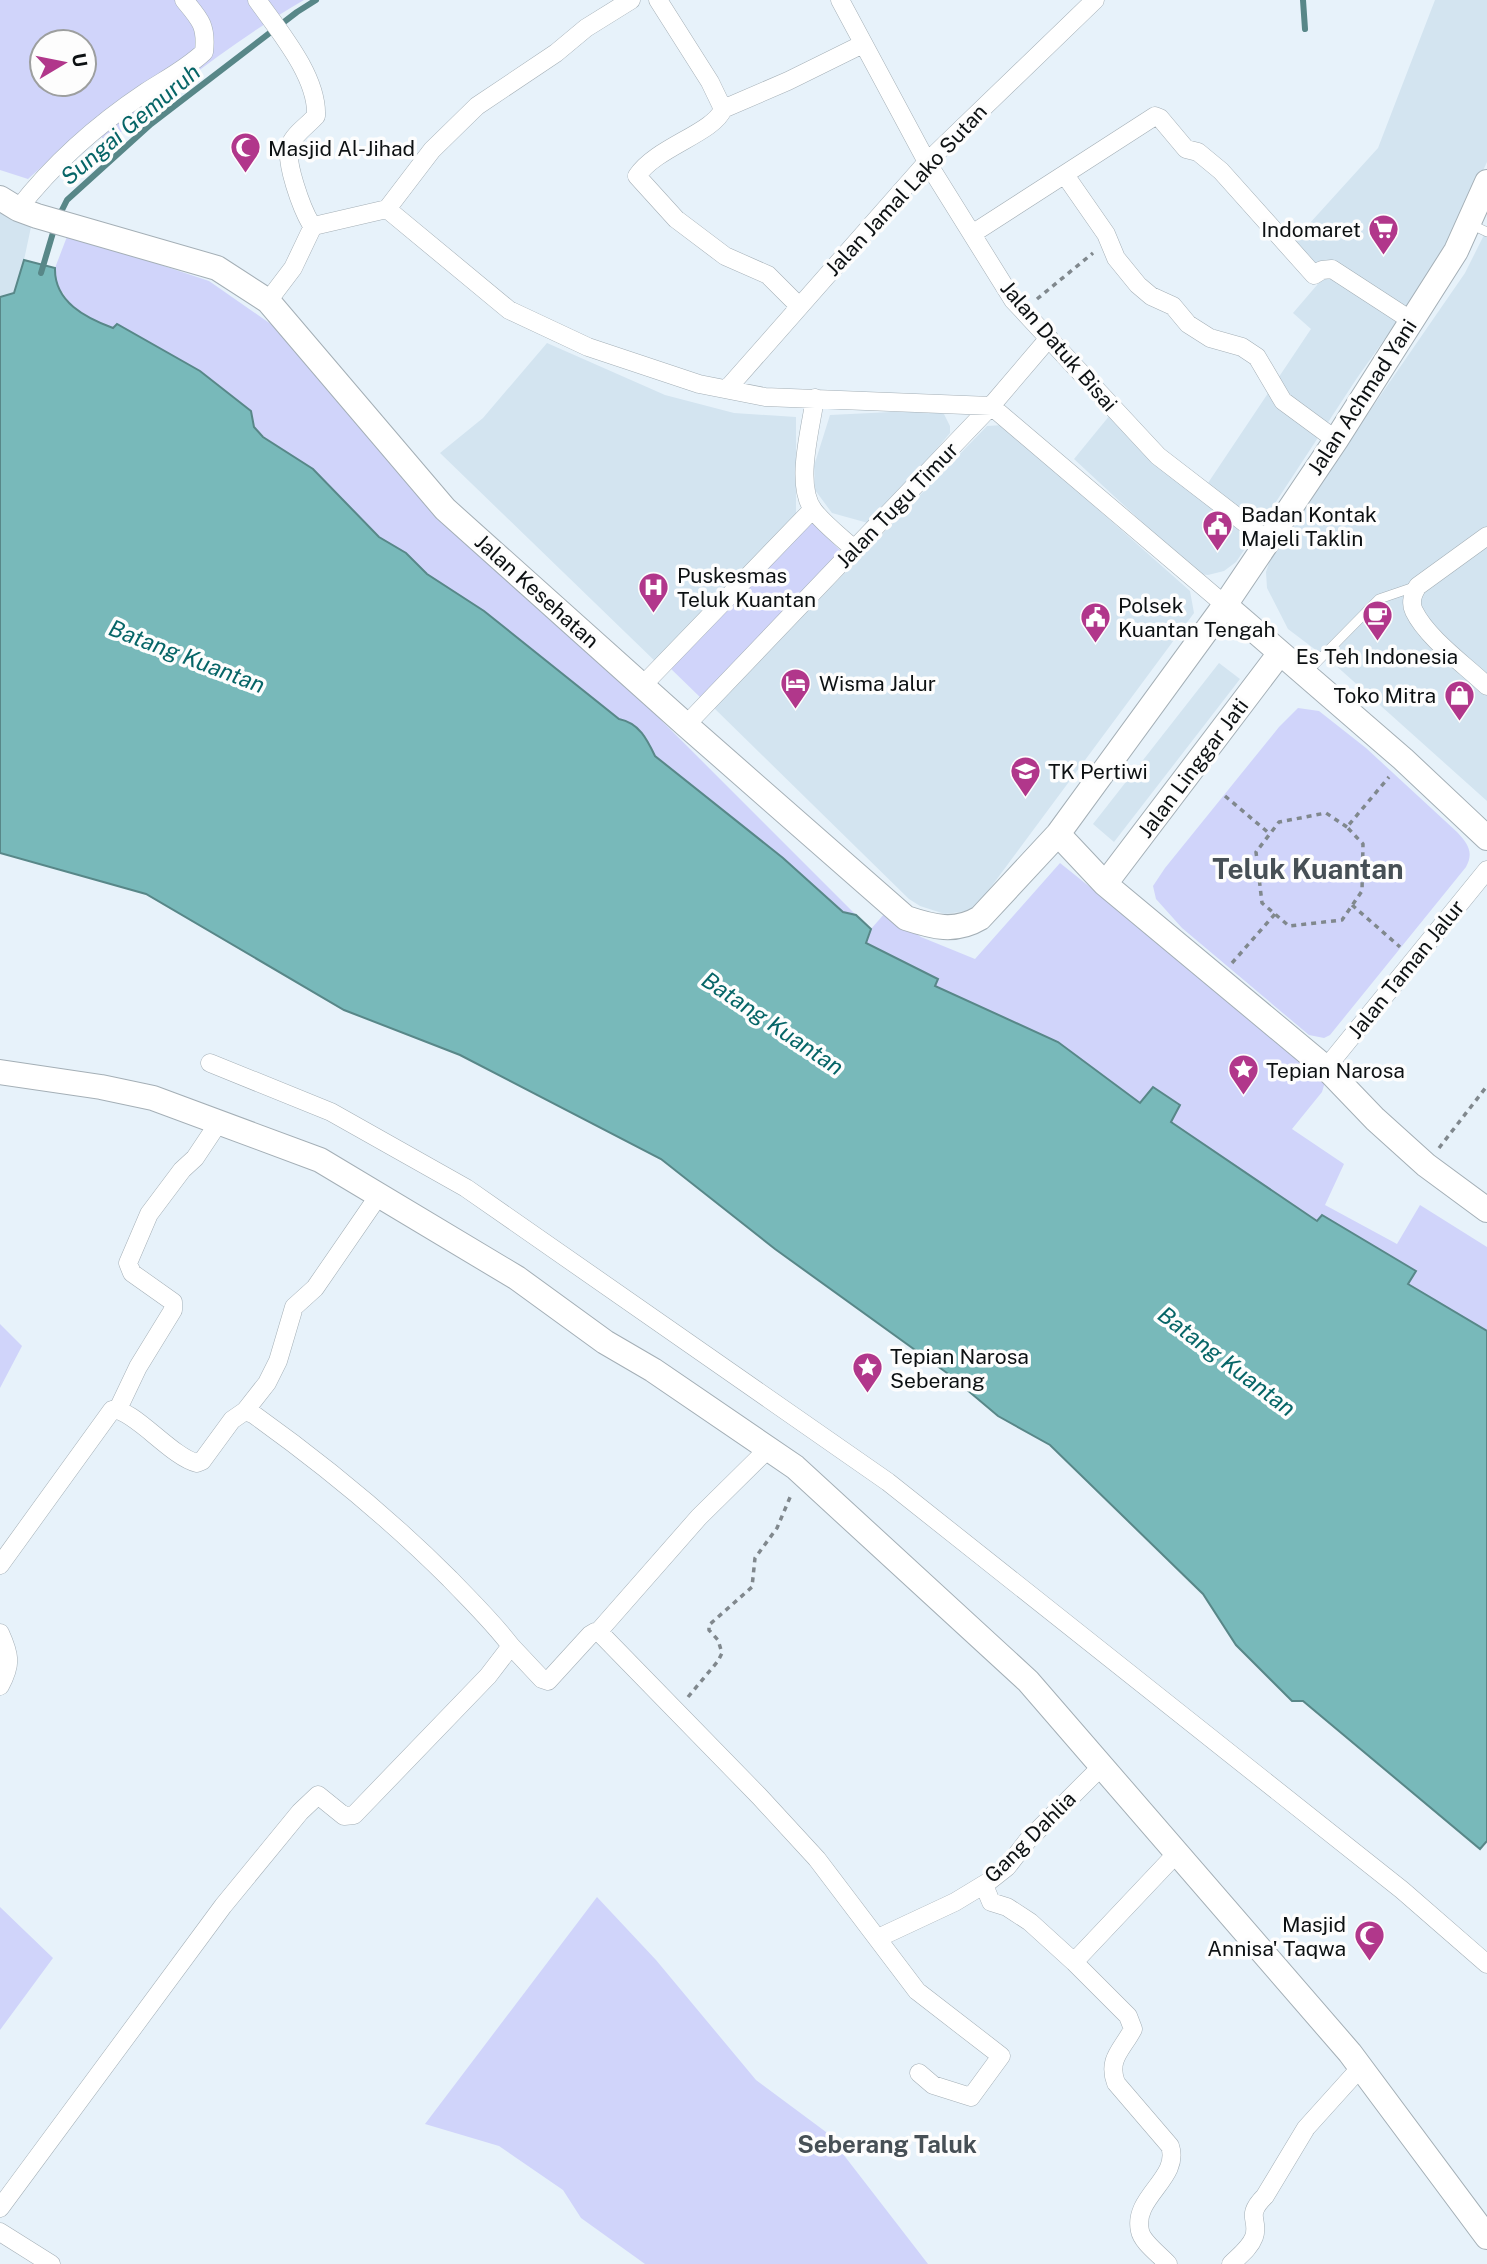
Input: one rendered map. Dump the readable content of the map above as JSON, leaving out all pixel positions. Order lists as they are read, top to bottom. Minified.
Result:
{"streets":{"street":["Jalan Jamal Lako Sutan","Jalan Datuk Bisai","Jalan Achmad Yani","Jalan Tugu Timur","Jalan Kesehatan","Jalan Linggar Jati","Jalan Taman Jalur","Gang Dahlia"]},"crossings":[["Jalan Jamal Lako Sutan","Jalan Datuk Bisai"],["Jalan Datuk Bisai","Jalan Achmad Yani"],["Jalan Datuk Bisai","Jalan Tugu Timur"],["Jalan Tugu Timur","Jalan Kesehatan"]],"districts":["Teluk Kuantan","Seberang Taluk"],"water":["Sungai Gemuruh","Batang Kuantan"],"places":{"mosque":["Masjid Al-Jihad","Masjid Annisa' Taqwa"],"supermarket":["Indomaret"],"public building":["Badan Kontak Majeli Taklin","Polsek Kuantan Tengah"],"hospital":["Puskesmas Teluk Kuantan"],"cafe":["Es Teh Indonesia"],"hotel":["Wisma Jalur"],"shop":["Toko Mitra"],"school or university":["TK Pertiwi"],"place":["Tepian Narosa","Tepian Narosa Seberang"]},"north":"right"}
